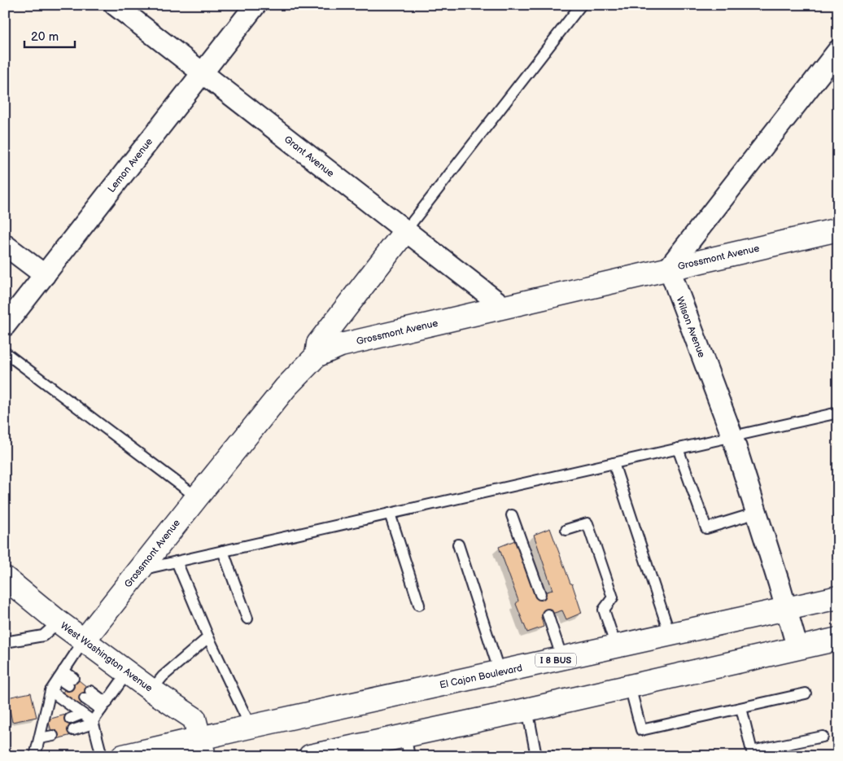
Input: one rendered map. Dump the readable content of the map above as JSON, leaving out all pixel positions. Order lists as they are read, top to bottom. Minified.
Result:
{"streets":{"main road":["Grossmont Avenue","West Washington Avenue","I 8 BUS","El Cajon Boulevard"],"street":["Grant Avenue","Lemon Avenue","Wilson Avenue"]},"crossings":[["Grant Avenue","Lemon Avenue"],["Grant Avenue","Grossmont Avenue"],["Grossmont Avenue","Wilson Avenue"],["Grossmont Avenue","West Washington Avenue"],["Wilson Avenue","El Cajon Boulevard"],["West Washington Avenue","El Cajon Boulevard"]],"scale_bar":"20 m"}
